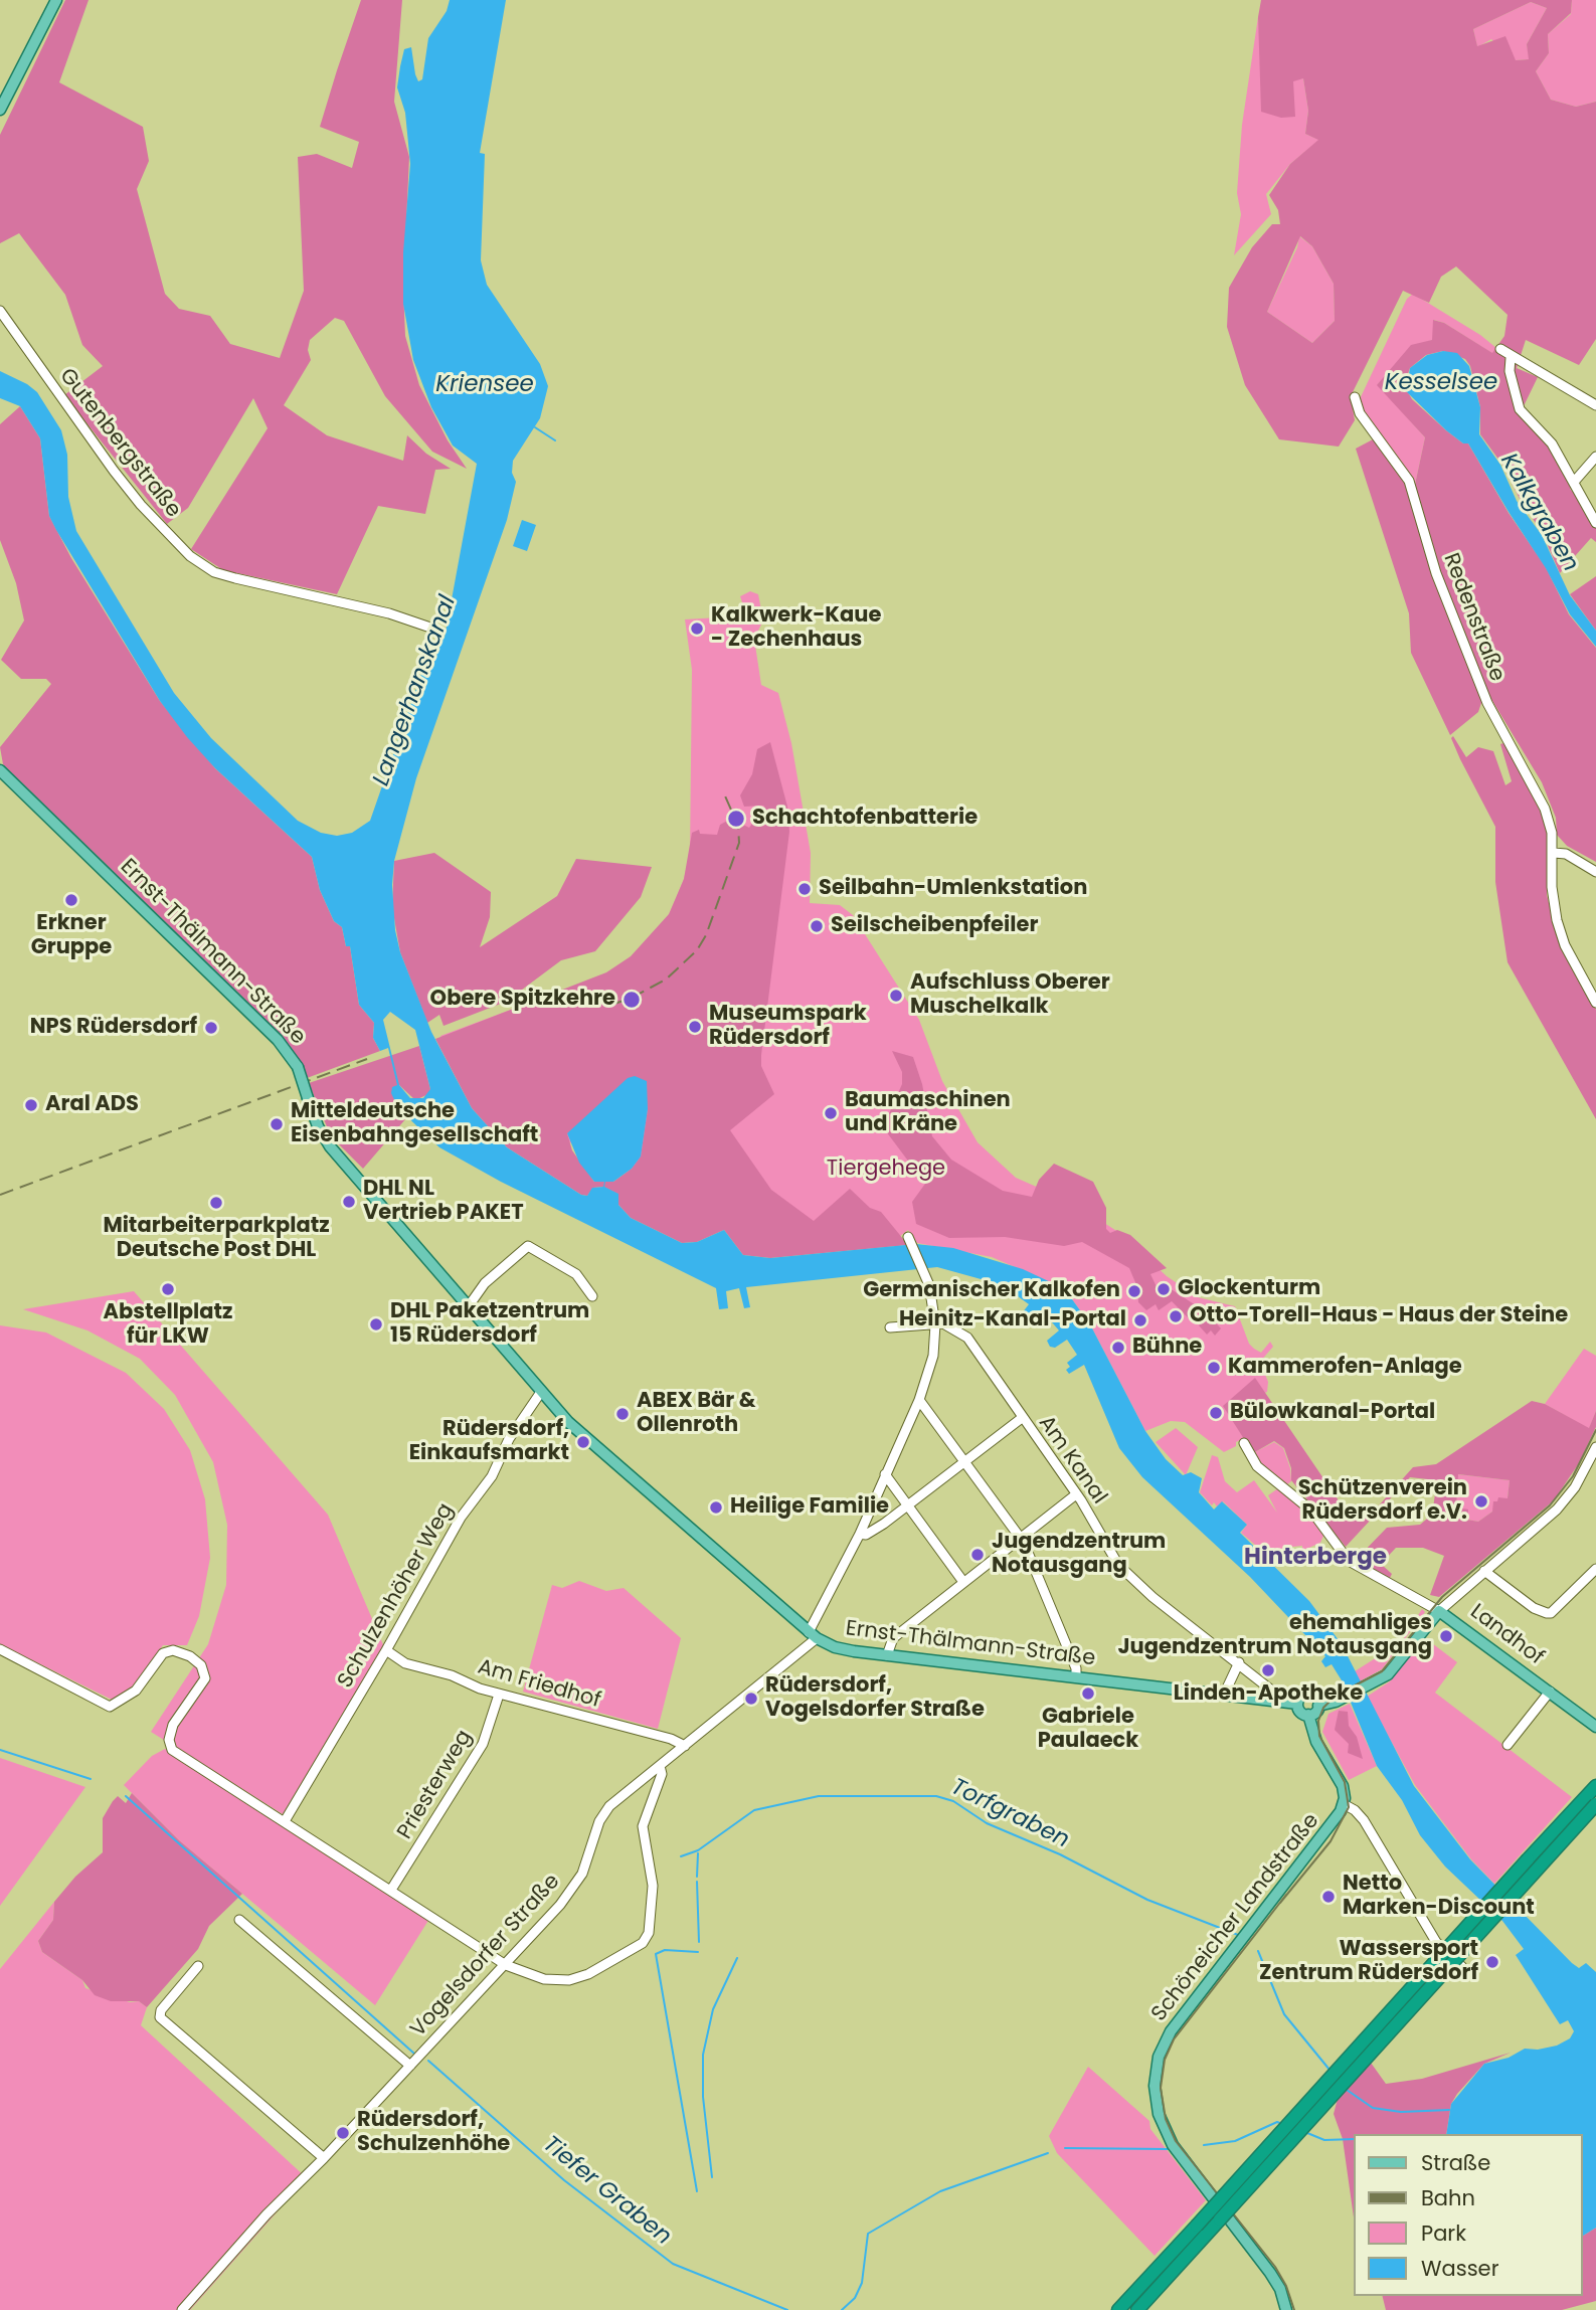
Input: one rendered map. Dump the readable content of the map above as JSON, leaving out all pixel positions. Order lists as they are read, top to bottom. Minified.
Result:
{"streets":{"main road":["Ernst-Thälmann-Straße","Landhof","Schöneicher Landstraße"],"street":["Gutenbergstraße","Redenstraße","Am Kanal","Schulzenhöher Weg","Am Friedhof","Priesterweg","Vogelsdorfer Straße"]},"crossings":[["Ernst-Thälmann-Straße","Am Kanal"],["Ernst-Thälmann-Straße","Schulzenhöher Weg"],["Ernst-Thälmann-Straße","Vogelsdorfer Straße"],["Am Kanal","Vogelsdorfer Straße"],["Schulzenhöher Weg","Am Friedhof"],["Am Friedhof","Priesterweg"],["Am Friedhof","Vogelsdorfer Straße"]],"districts":["Hinterberge"],"water":["Kesselsee","Kriensee","Kalkgraben","Langerhanskanal","Torfgraben","Tiefer Graben"],"parks":["Tiergehege"],"places":["Kalkwerk-Kaue - Zechenhaus","Schachtofenbatterie","Seilbahn-Umlenkstation","Erkner Gruppe","Seilscheibenpfeiler","Aufschluss Oberer Muschelkalk","Obere Spitzkehre","Museumspark Rüdersdorf","NPS Rüdersdorf","Aral ADS","Baumaschinen und Kräne","Mitteldeutsche Eisenbahngesellschaft","DHL NL Vertrieb PAKET","Mitarbeiterparkplatz Deutsche Post DHL","Abstellplatz für LKW","Glockenturm","Germanischer Kalkofen","Otto-Torell-Haus - Haus der Steine","Heinitz-Kanal-Portal","DHL Paketzentrum 15 Rüdersdorf","Bühne","Kammerofen-Anlage","Bülowkanal-Portal","ABEX Bär & Ollenroth","Rüdersdorf, Einkaufsmarkt","Schützenverein Rüdersdorf e.V.","Heilige Familie","Jugendzentrum Notausgang","ehemahliges Jugendzentrum Notausgang","Linden-Apotheke","Gabriele Paulaeck","Rüdersdorf, Vogelsdorfer Straße","Netto Marken-Discount","Wassersport Zentrum Rüdersdorf","Rüdersdorf, Schulzenhöhe"],"legend":["Straße","Bahn","Park","Wasser"]}
